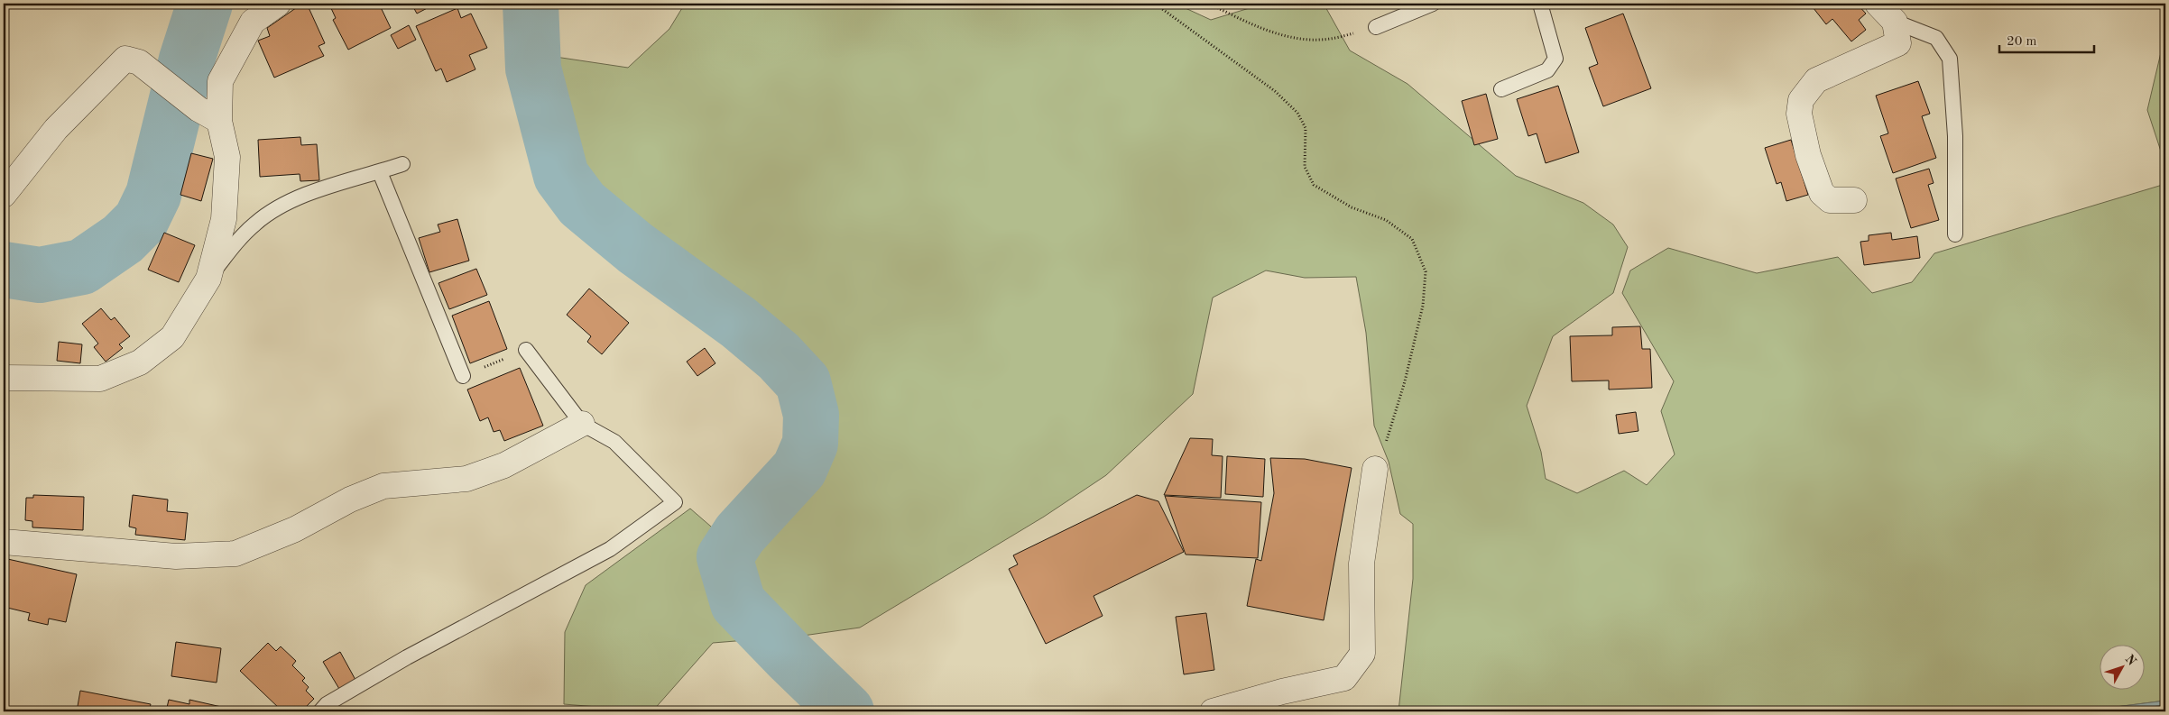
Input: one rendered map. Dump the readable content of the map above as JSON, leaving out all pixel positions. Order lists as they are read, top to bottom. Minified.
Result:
{"scale_bar":"20 m","north":"top right"}
